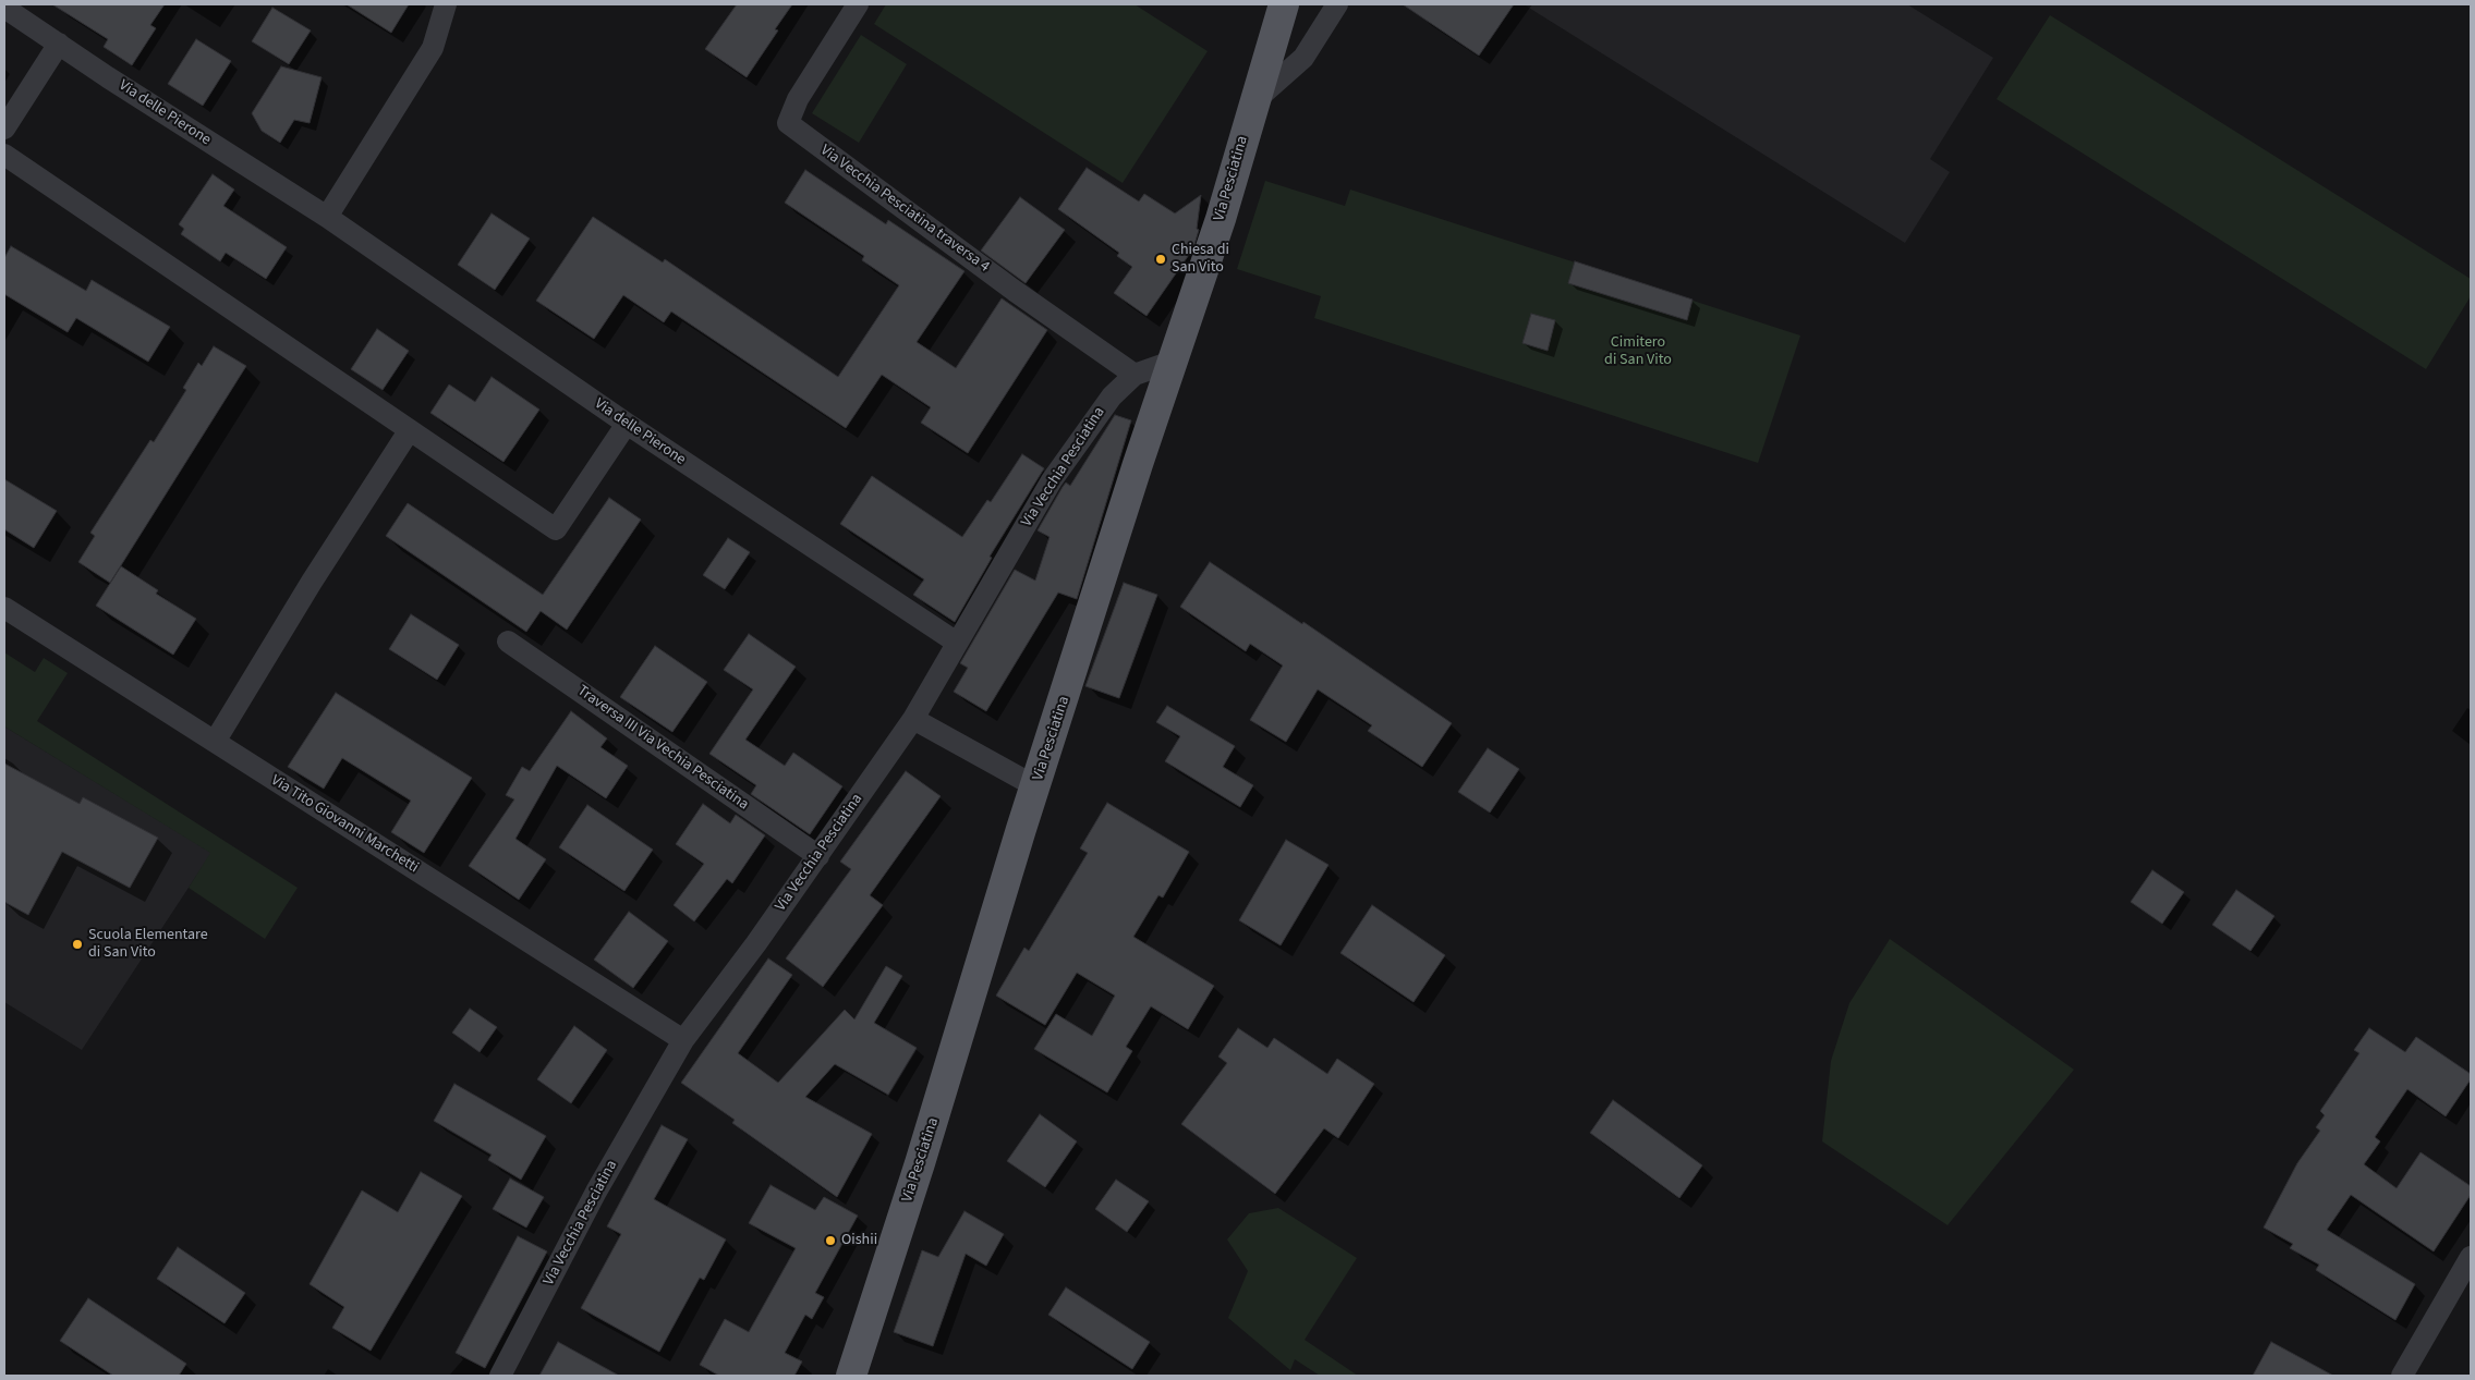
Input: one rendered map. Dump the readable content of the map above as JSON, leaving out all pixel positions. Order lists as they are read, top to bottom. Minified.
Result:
{"streets":{"main road":["Via Pesciatina"],"street":["Via delle Pierone","Via Vecchia Pesciatina traversa 4","Via Vecchia Pesciatina","Traversa III Via Vechia Pesciatina","Via Tito Giovanni Marchetti"]},"crossings":[["Via delle Pierone","Via Vecchia Pesciatina"],["Via Pesciatina","Via Vecchia Pesciatina"],["Via Vecchia Pesciatina traversa 4","Via Vecchia Pesciatina"],["Via Vecchia Pesciatina","Traversa III Via Vechia Pesciatina"],["Via Vecchia Pesciatina","Via Tito Giovanni Marchetti"]],"parks":["Cimitero di San Vito"],"places":["Chiesa di San Vito","Scuola Elementare di San Vito","Oishii"]}
